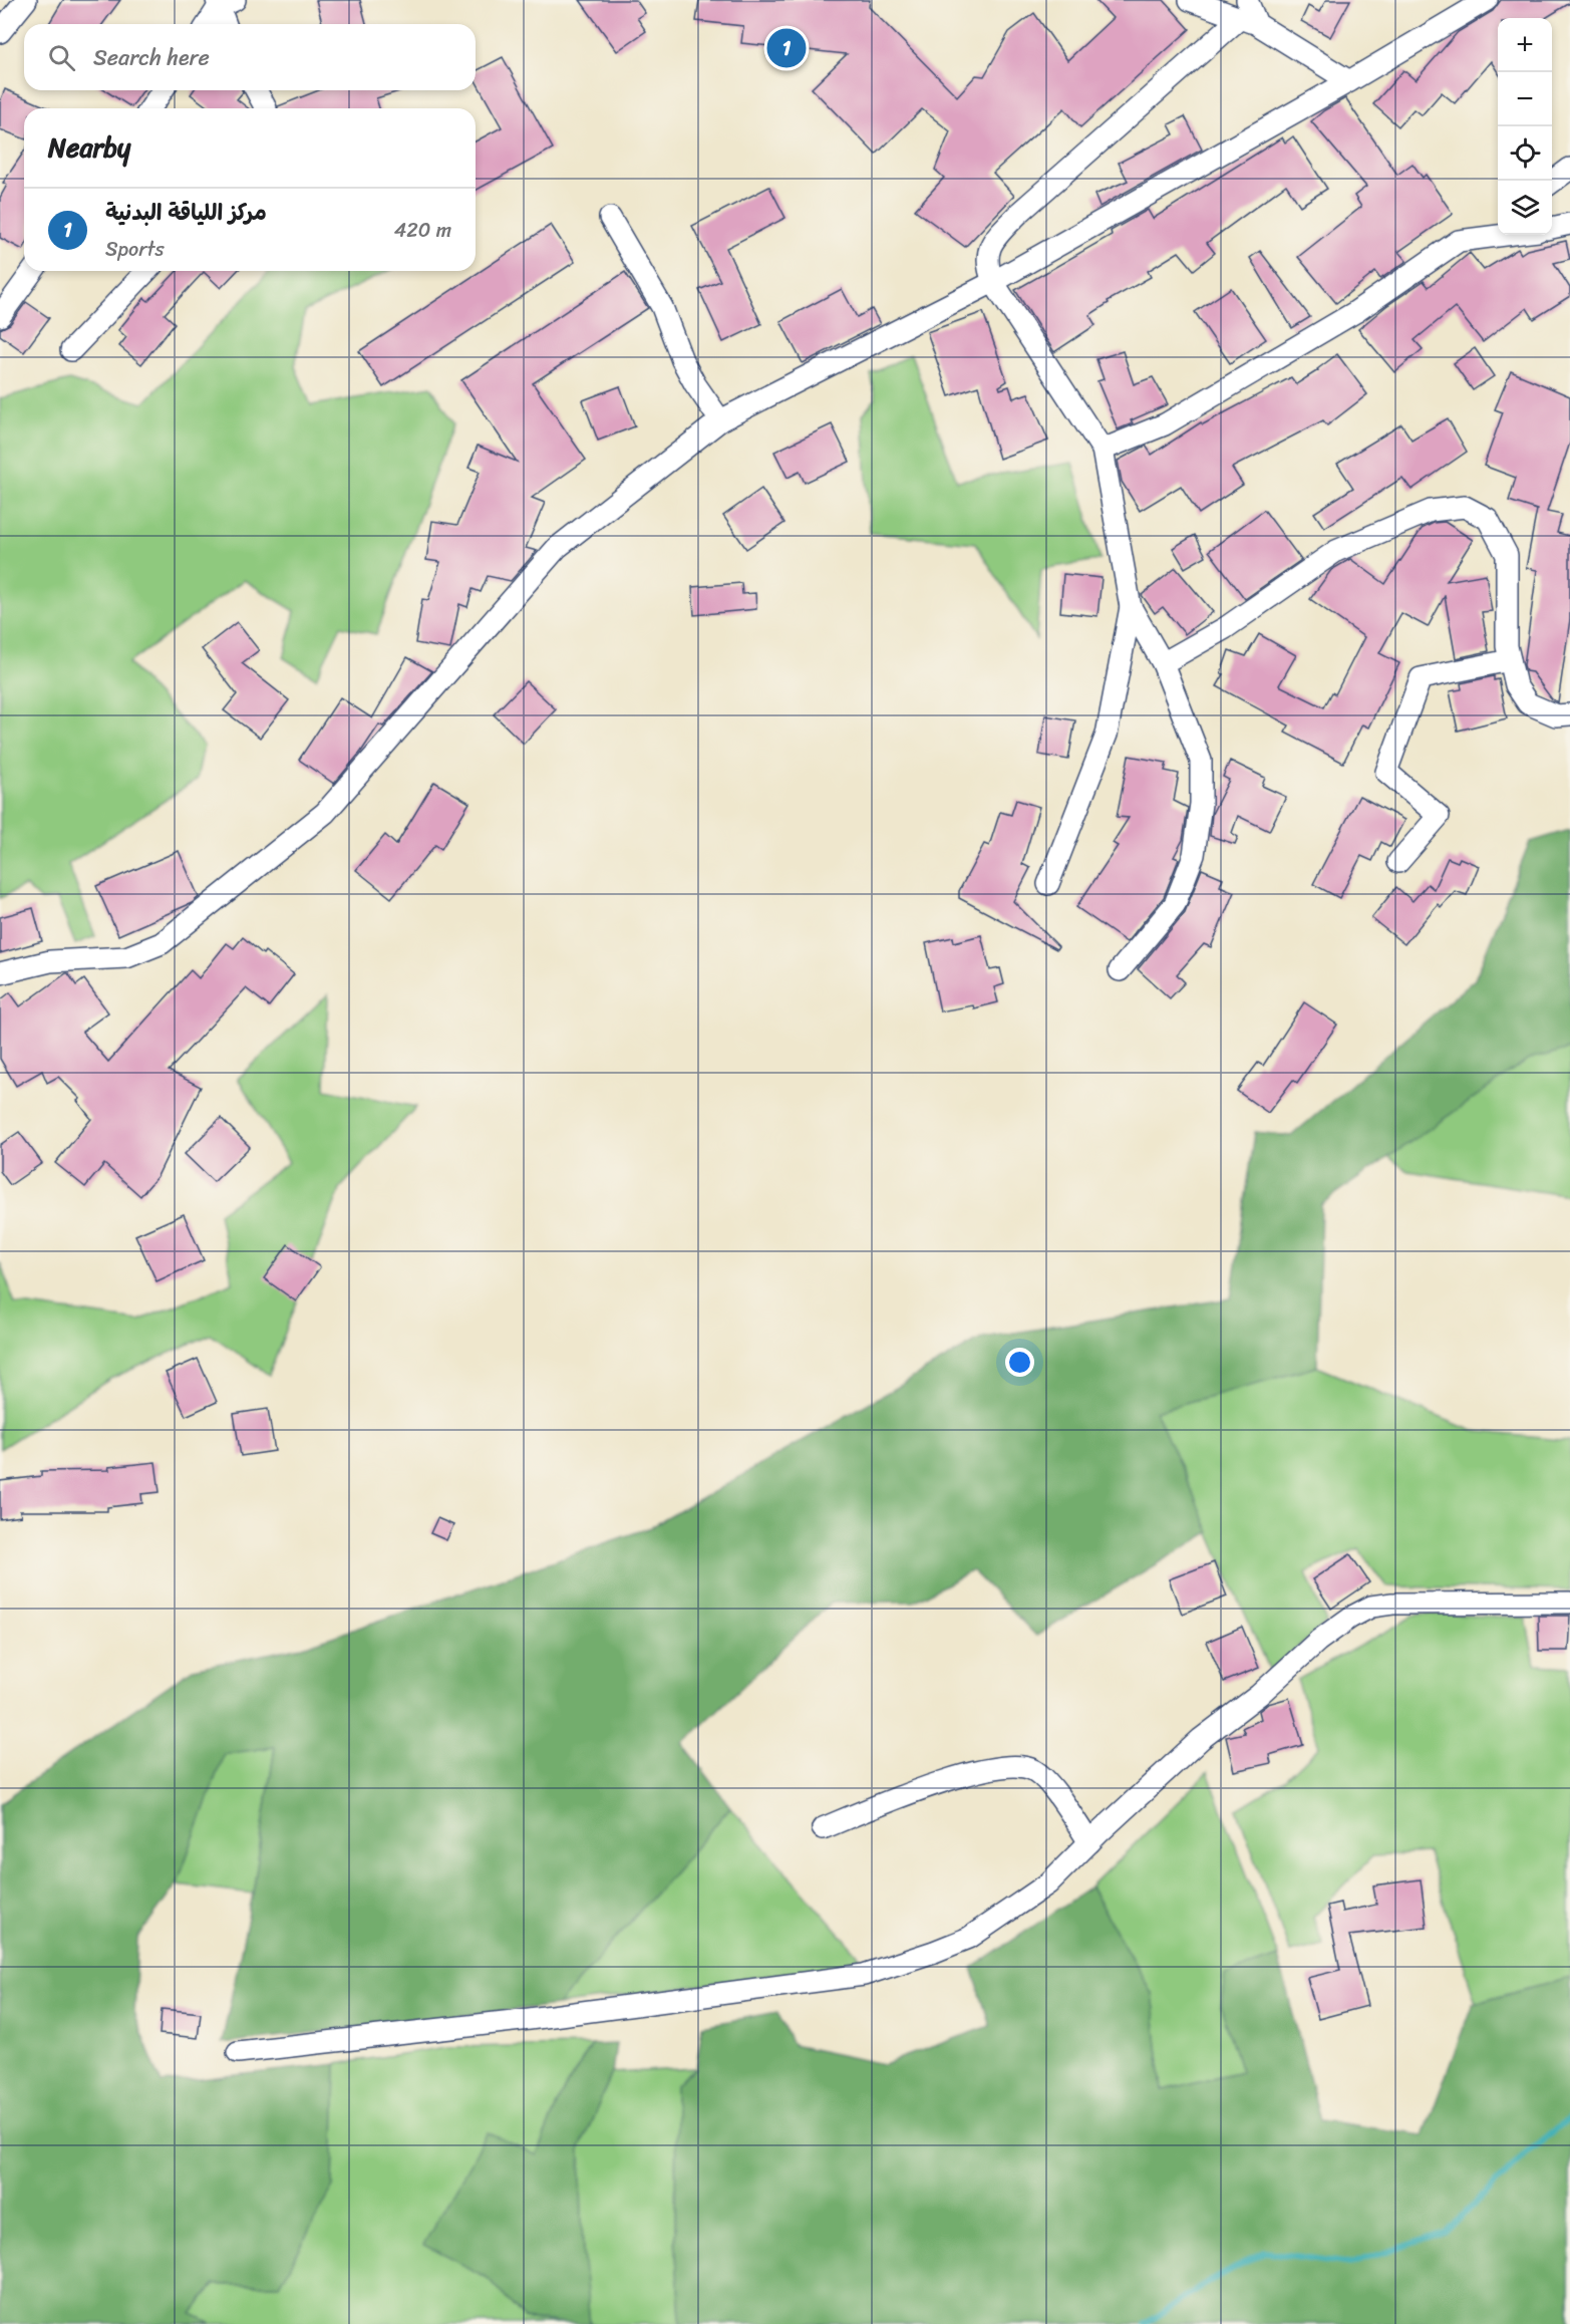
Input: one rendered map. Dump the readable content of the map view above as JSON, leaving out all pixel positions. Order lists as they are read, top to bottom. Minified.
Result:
{"page":{"map_buttons":["+","−"],"search":"Search here","pins":"1","heading":"Nearby","list":[{"mark":"1","name":"مركز اللياقة البدنية","note":"Sports","value":"420 m"}]}}
